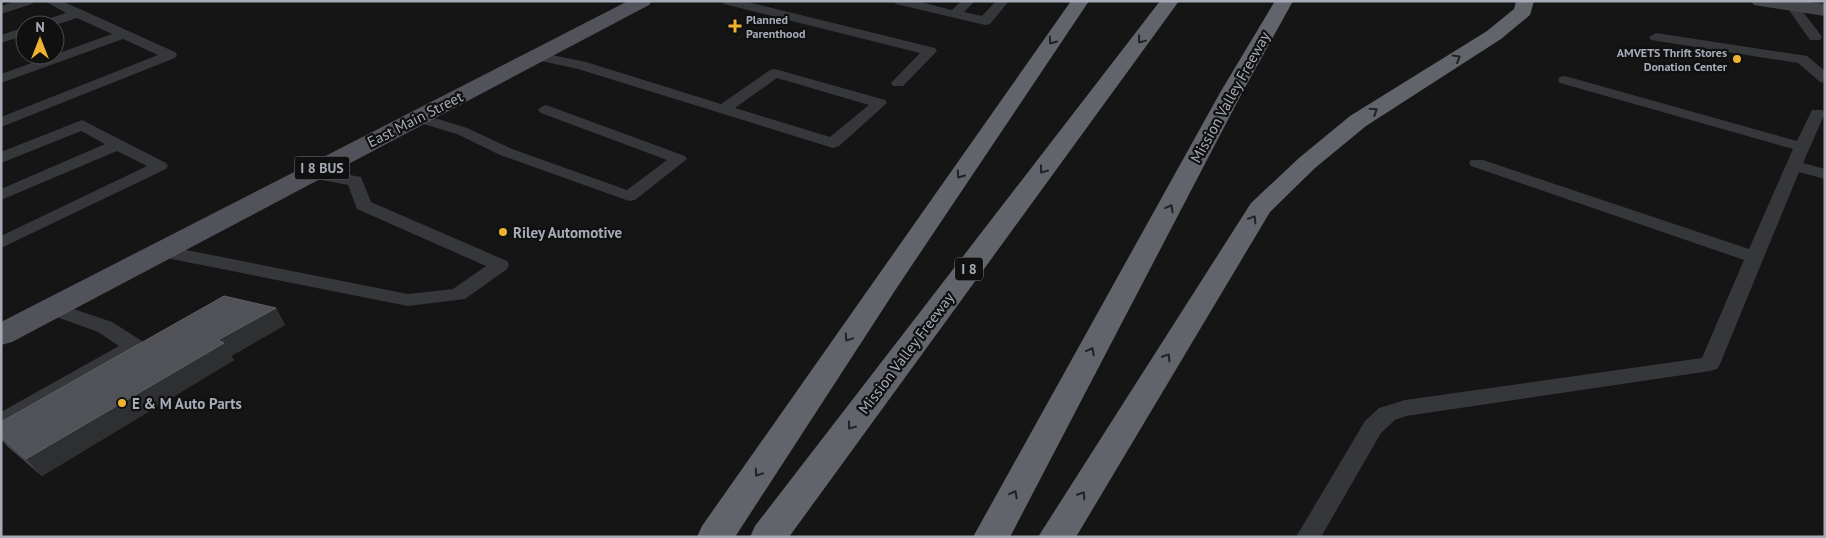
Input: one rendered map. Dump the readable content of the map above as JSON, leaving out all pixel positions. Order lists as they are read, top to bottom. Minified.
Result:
{"streets":{"highway":["Mission Valley Freeway","I 8"],"main road":["East Main Street","I 8 BUS"]},"places":{"health":["Planned Parenthood"],"other":["AMVETS Thrift Stores Donation Center","Riley Automotive","E & M Auto Parts"]},"north":"top"}
